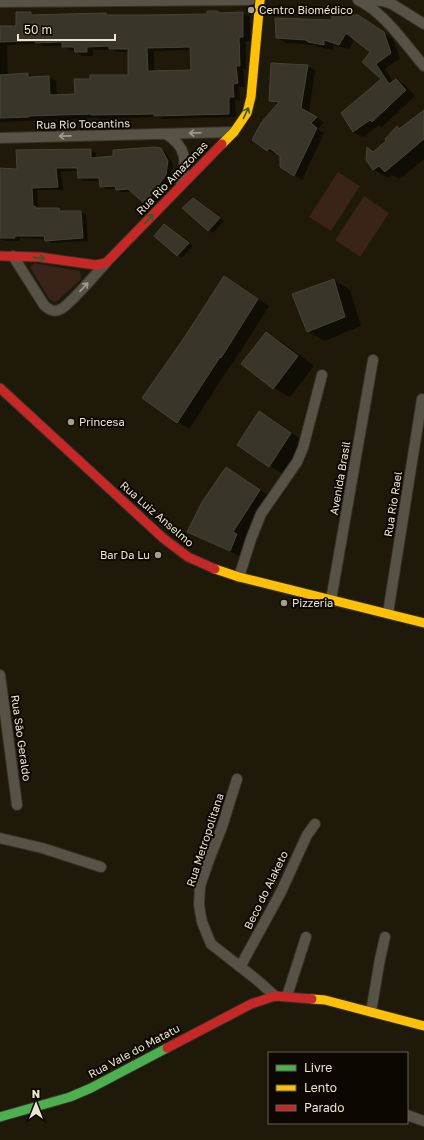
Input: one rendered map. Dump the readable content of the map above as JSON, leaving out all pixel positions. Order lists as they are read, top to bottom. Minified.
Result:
{"streets":{"street":["Rua Rio Tocantins","Rua Rio Amazonas","Avenida Brasil","Rua Rio Rael","Rua Luiz Anselmo","Rua Sāo Geraldo","Rua Metropolitana","Beco do Alaketo","Rua Vale do Matatu"]},"crossings":[["Rua Rio Tocantins","Rua Rio Amazonas"],["Avenida Brasil","Rua Luiz Anselmo"],["Rua Rio Rael","Rua Luiz Anselmo"],["Rua Metropolitana","Beco do Alaketo"],["Rua Metropolitana","Rua Vale do Matatu"]],"one_way":["Rua Rio Tocantins","Rua Rio Amazonas"],"places":["Centro Biomédico","Princesa","Bar Da Lu","Pizzeria"],"legend":["Livre","Lento","Parado"],"scale_bar":"50 m","north":"top"}
